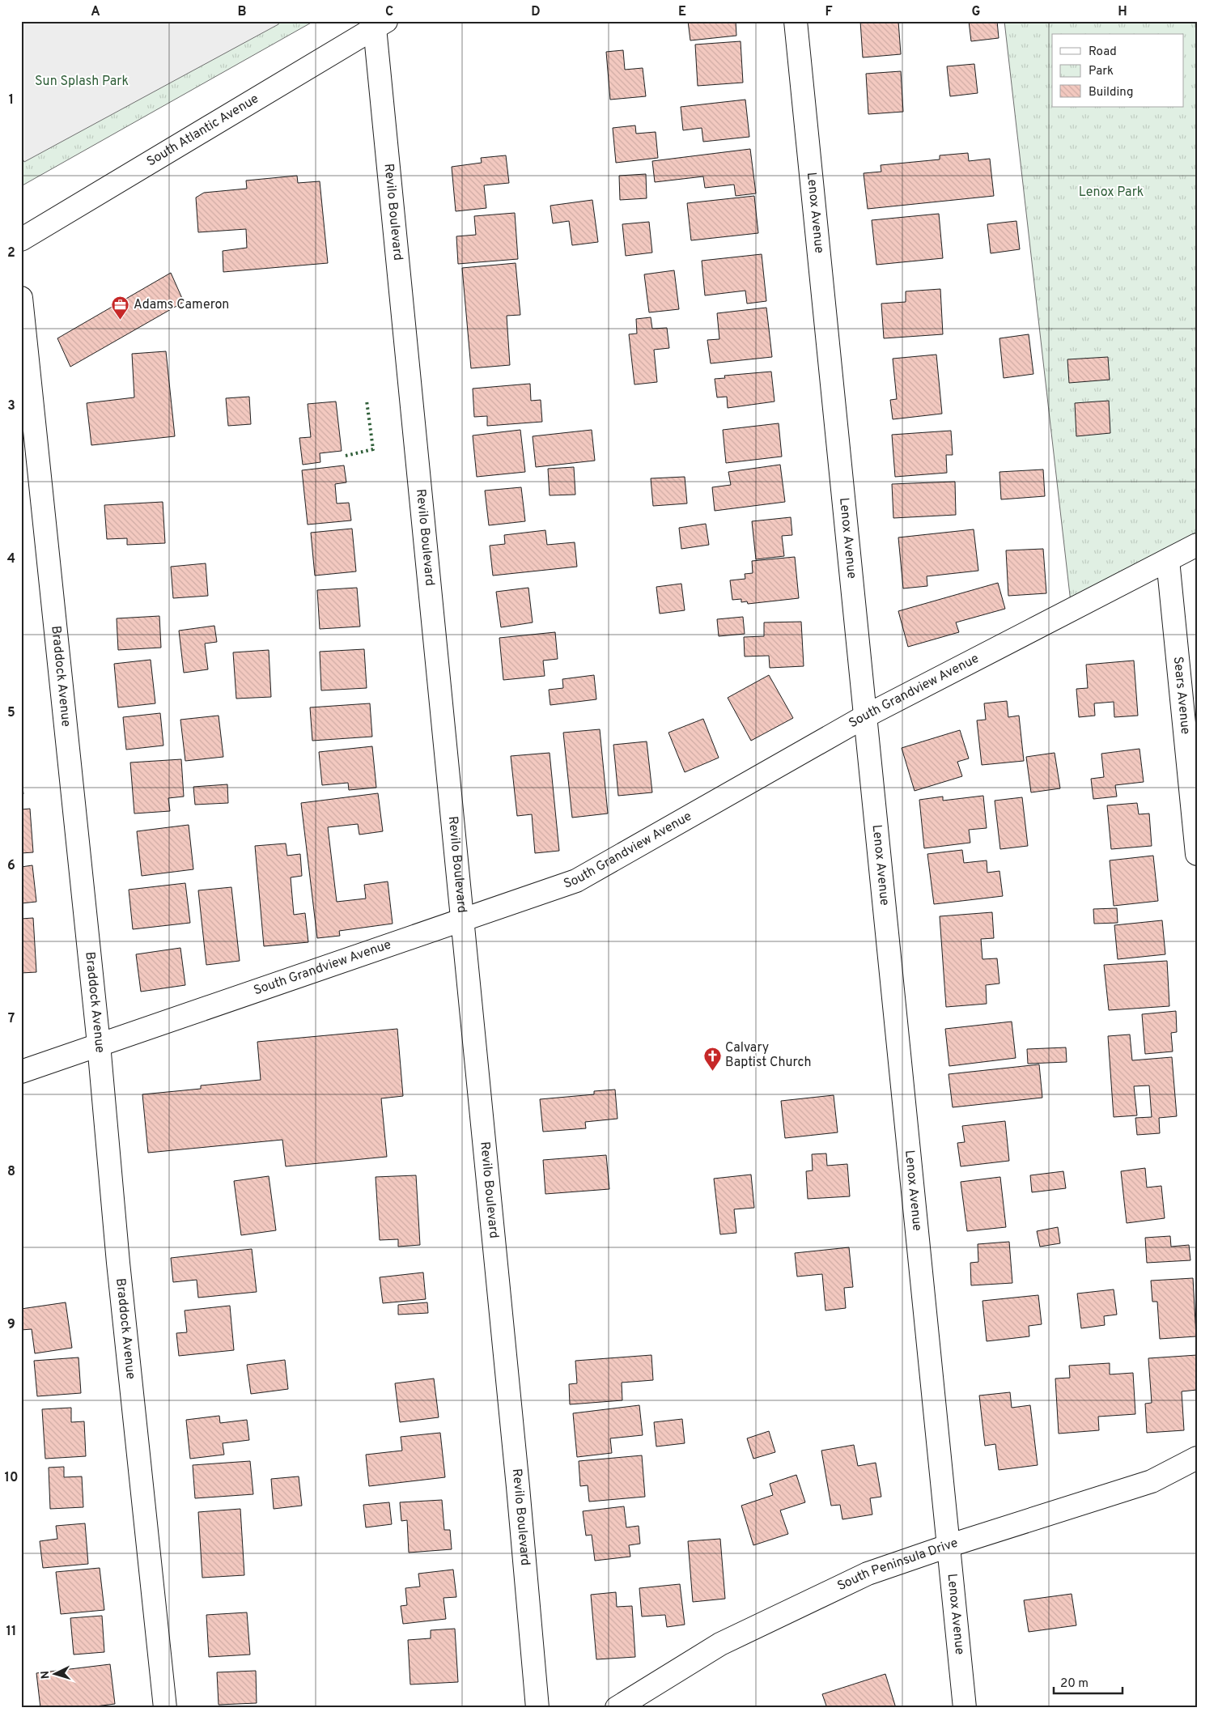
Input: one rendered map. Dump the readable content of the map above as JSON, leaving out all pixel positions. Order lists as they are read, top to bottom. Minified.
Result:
{"streets":{"street":["South Atlantic Avenue","Revilo Boulevard","Lenox Avenue","Braddock Avenue","South Grandview Avenue","Sears Avenue","South Peninsula Drive"]},"crossings":[["South Atlantic Avenue","Revilo Boulevard"],["Revilo Boulevard","South Grandview Avenue"],["Lenox Avenue","South Grandview Avenue"],["Lenox Avenue","South Peninsula Drive"],["Braddock Avenue","South Grandview Avenue"],["South Grandview Avenue","Sears Avenue"]],"parks":["Sun Splash Park","Lenox Park"],"places":{"office":["Adams Cameron"],"church":["Calvary Baptist Church"]},"legend":["Road","Park","Building"],"scale_bar":"20 m","north":"left","grid":{"columns":["A","B","C","D","E","F","G","H"],"rows":["1","2","3","4","5","6","7","8","9","10","11"]}}
